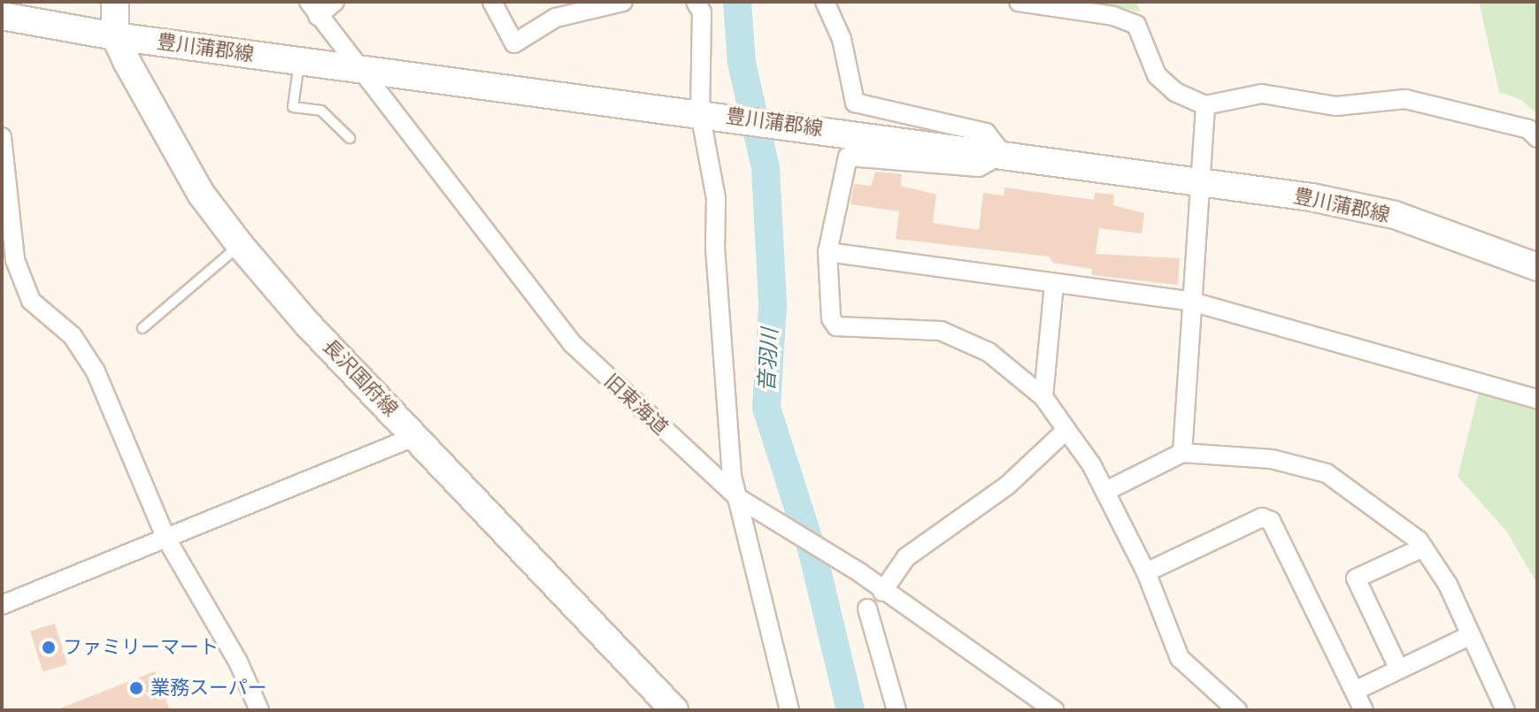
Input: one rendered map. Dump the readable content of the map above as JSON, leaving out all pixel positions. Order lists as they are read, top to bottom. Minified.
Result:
{"streets":{"main road":["豊川蒲郡線","長沢国府線"],"street":["旧東海道"]},"crossings":[["豊川蒲郡線","長沢国府線"],["豊川蒲郡線","旧東海道"]],"water":["音羽川"],"places":["ファミリーマート","業務スーパー"]}
